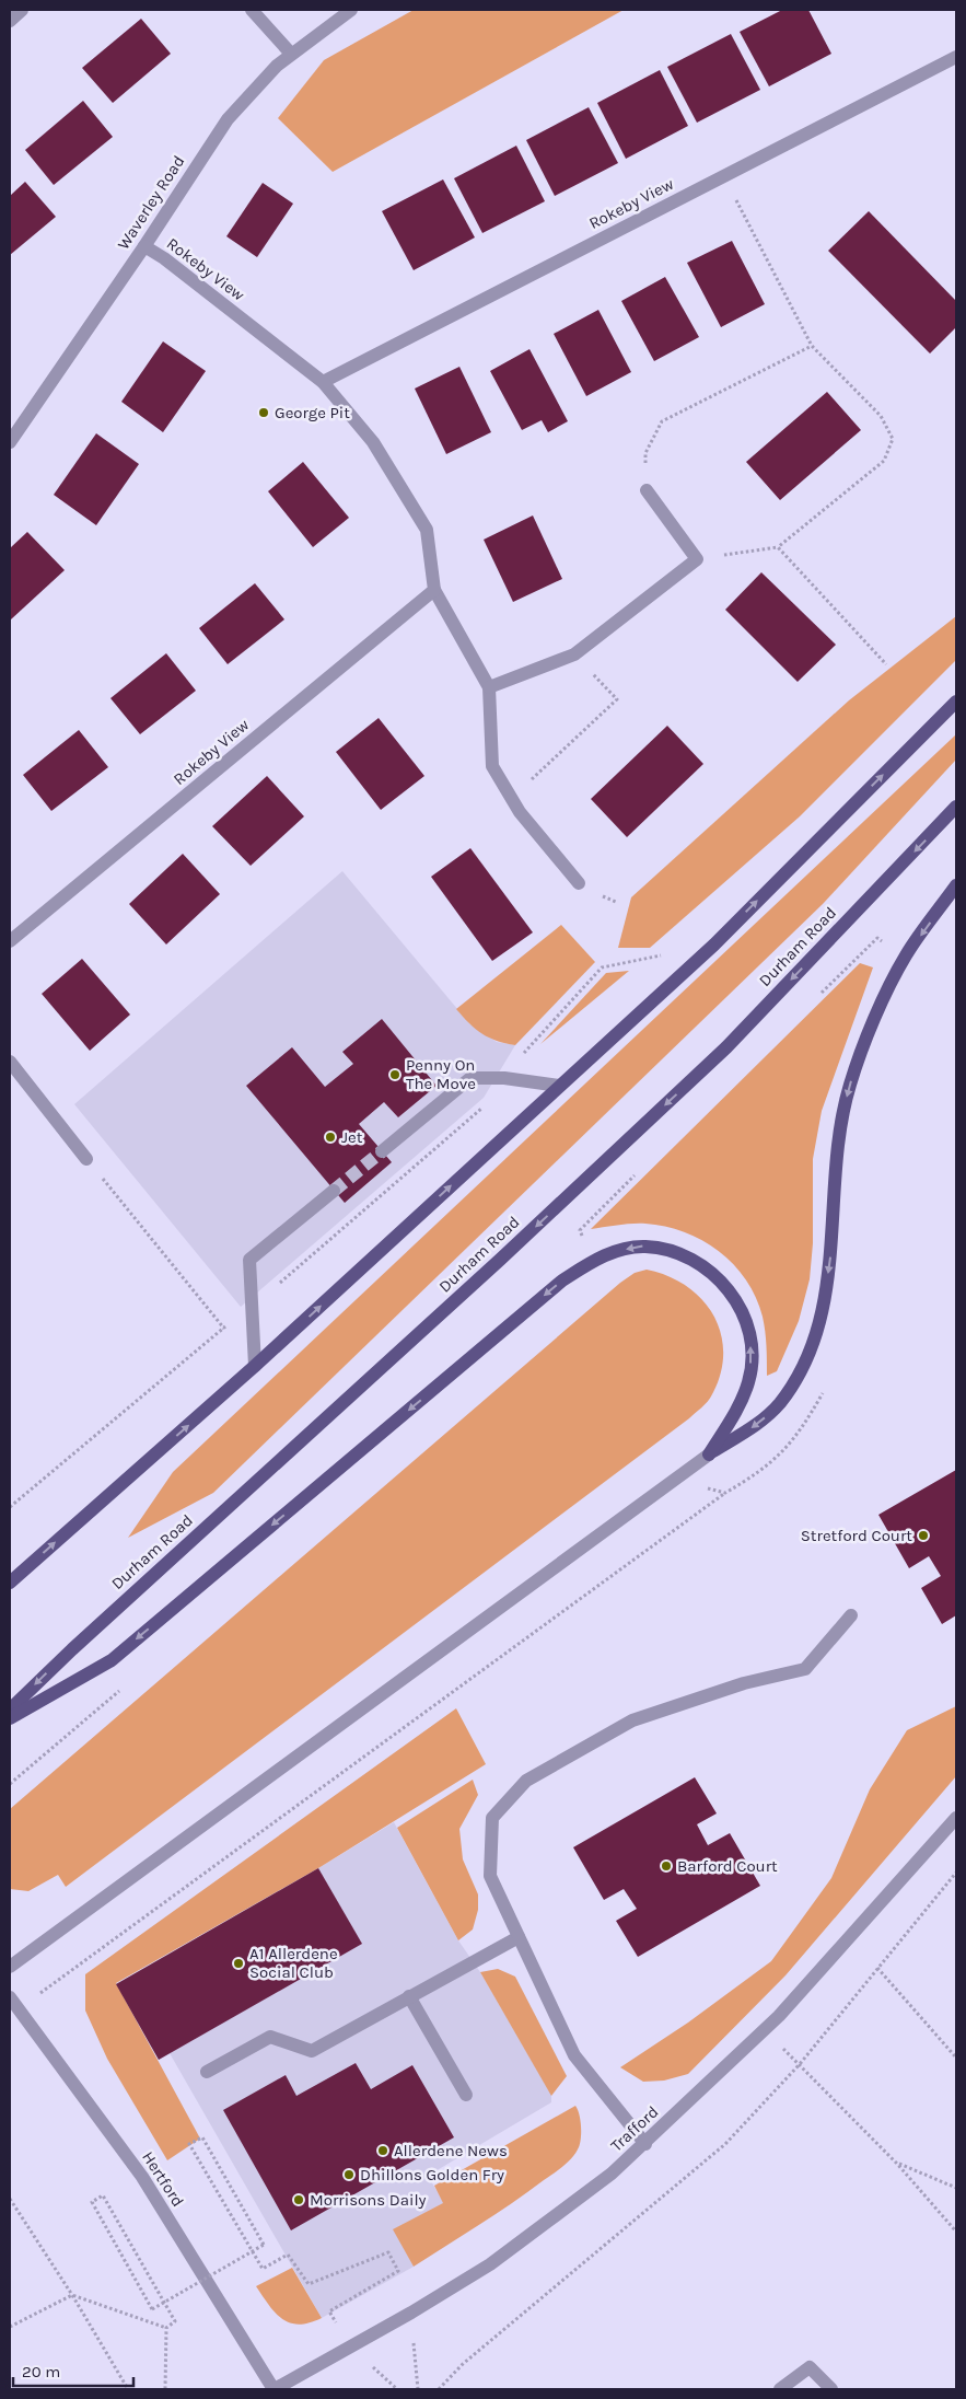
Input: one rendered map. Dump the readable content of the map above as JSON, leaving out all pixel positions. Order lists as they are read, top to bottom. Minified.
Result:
{"streets":{"main road":["Durham Road"],"street":["Waverley Road","Rokeby View","Trafford","Hertford"]},"crossings":[["Waverley Road","Rokeby View"],["Trafford","Hertford"]],"places":["George Pit","Penny On The Move","Jet","Stretford Court","Barford Court","A1 Allerdene Social Club","Allerdene News","Dhillons Golden Fry","Morrisons Daily"],"scale_bar":"20 m"}
